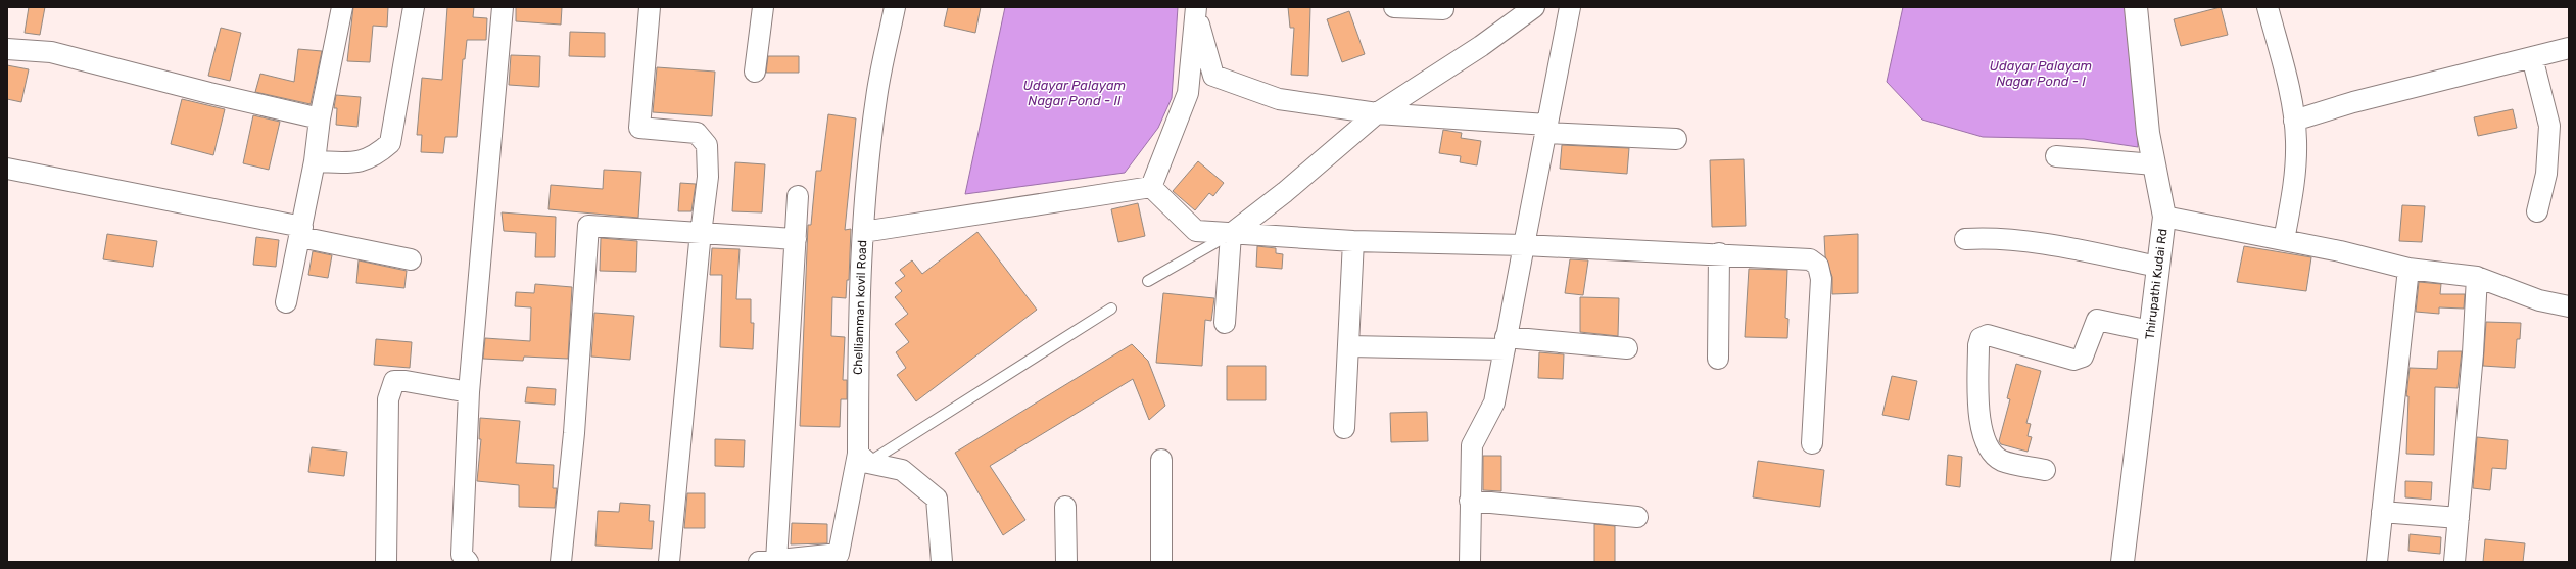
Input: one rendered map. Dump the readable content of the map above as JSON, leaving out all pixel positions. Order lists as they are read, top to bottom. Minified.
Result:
{"streets":{"street":["Thirupathi Kudai Rd","Chelliamman kovil Road"]},"water":["Udayar Palayam Nagar Pond - I","Udayar Palayam Nagar Pond - II"]}
